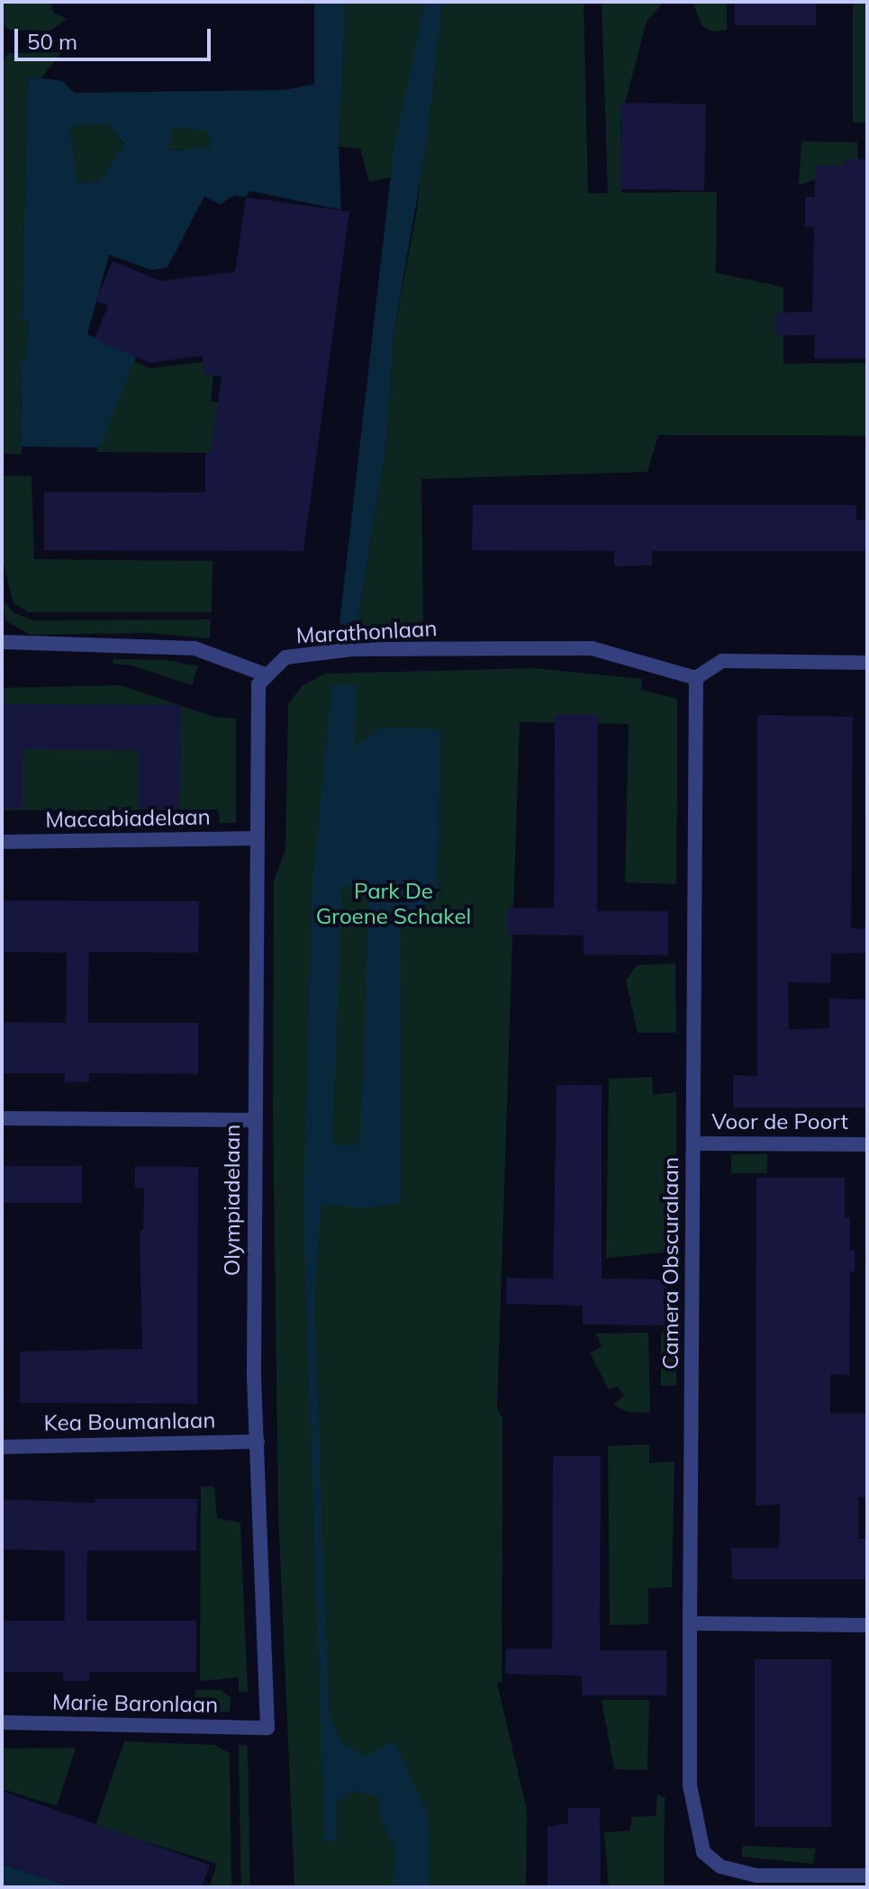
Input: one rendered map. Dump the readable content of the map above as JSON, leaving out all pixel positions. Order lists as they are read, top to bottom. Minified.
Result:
{"streets":{"street":["Marathonlaan","Maccabiadelaan","Voor de Poort","Olympiadelaan","Camera Obscuralaan","Kea Boumanlaan","Marie Baronlaan"]},"crossings":[["Marathonlaan","Olympiadelaan"],["Marathonlaan","Camera Obscuralaan"],["Maccabiadelaan","Olympiadelaan"],["Voor de Poort","Camera Obscuralaan"],["Olympiadelaan","Kea Boumanlaan"],["Olympiadelaan","Marie Baronlaan"]],"parks":["Park De Groene Schakel"],"scale_bar":"50 m"}
